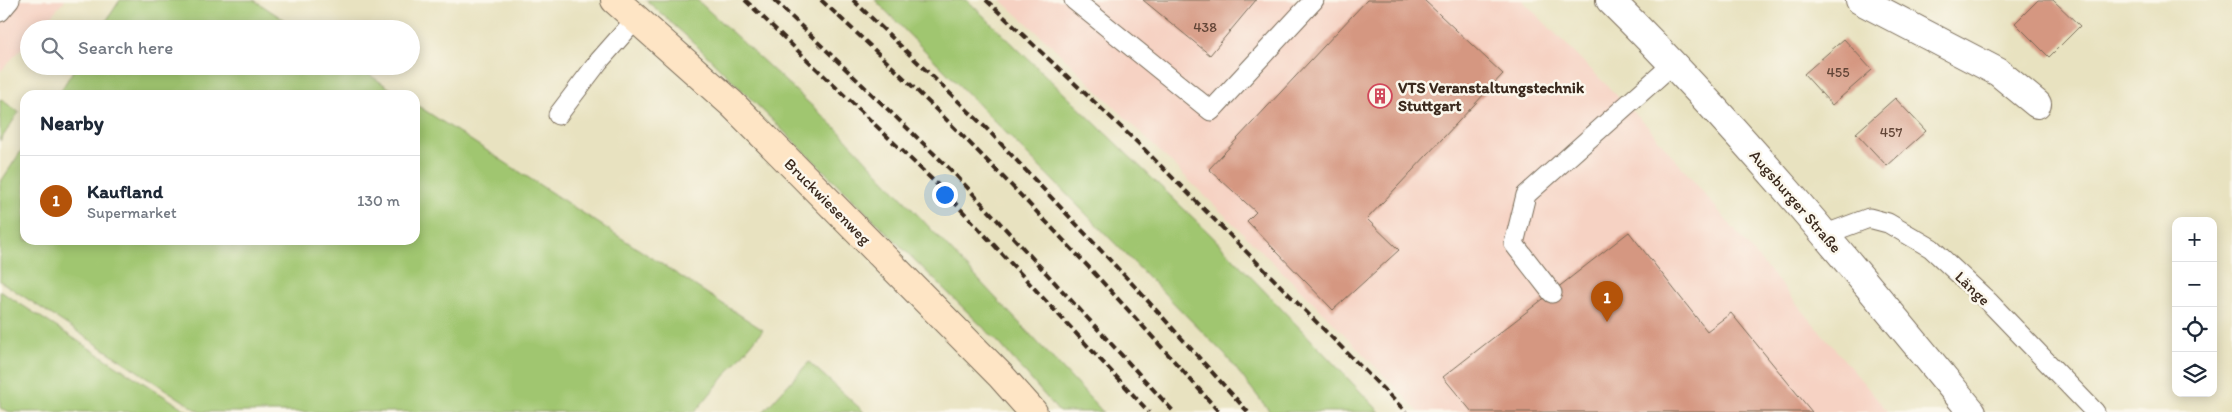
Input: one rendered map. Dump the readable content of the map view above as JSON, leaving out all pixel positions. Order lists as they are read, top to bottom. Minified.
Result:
{"streets":{"main road":["Bruckwiesenweg"],"street":["Augsburger Straße"],"lane":["Länge"]},"crossings":[["Augsburger Straße","Länge"]],"places":{"building":["VTS Veranstaltungstechnik Stuttgart"]},"house_numbers":["438","455","457"],"page":{"search":"Search here","heading":"Nearby","list":[{"mark":"1","name":"Kaufland","note":"Supermarket","value":"130 m"}],"map_buttons":["+","−"],"pins":"1"}}
